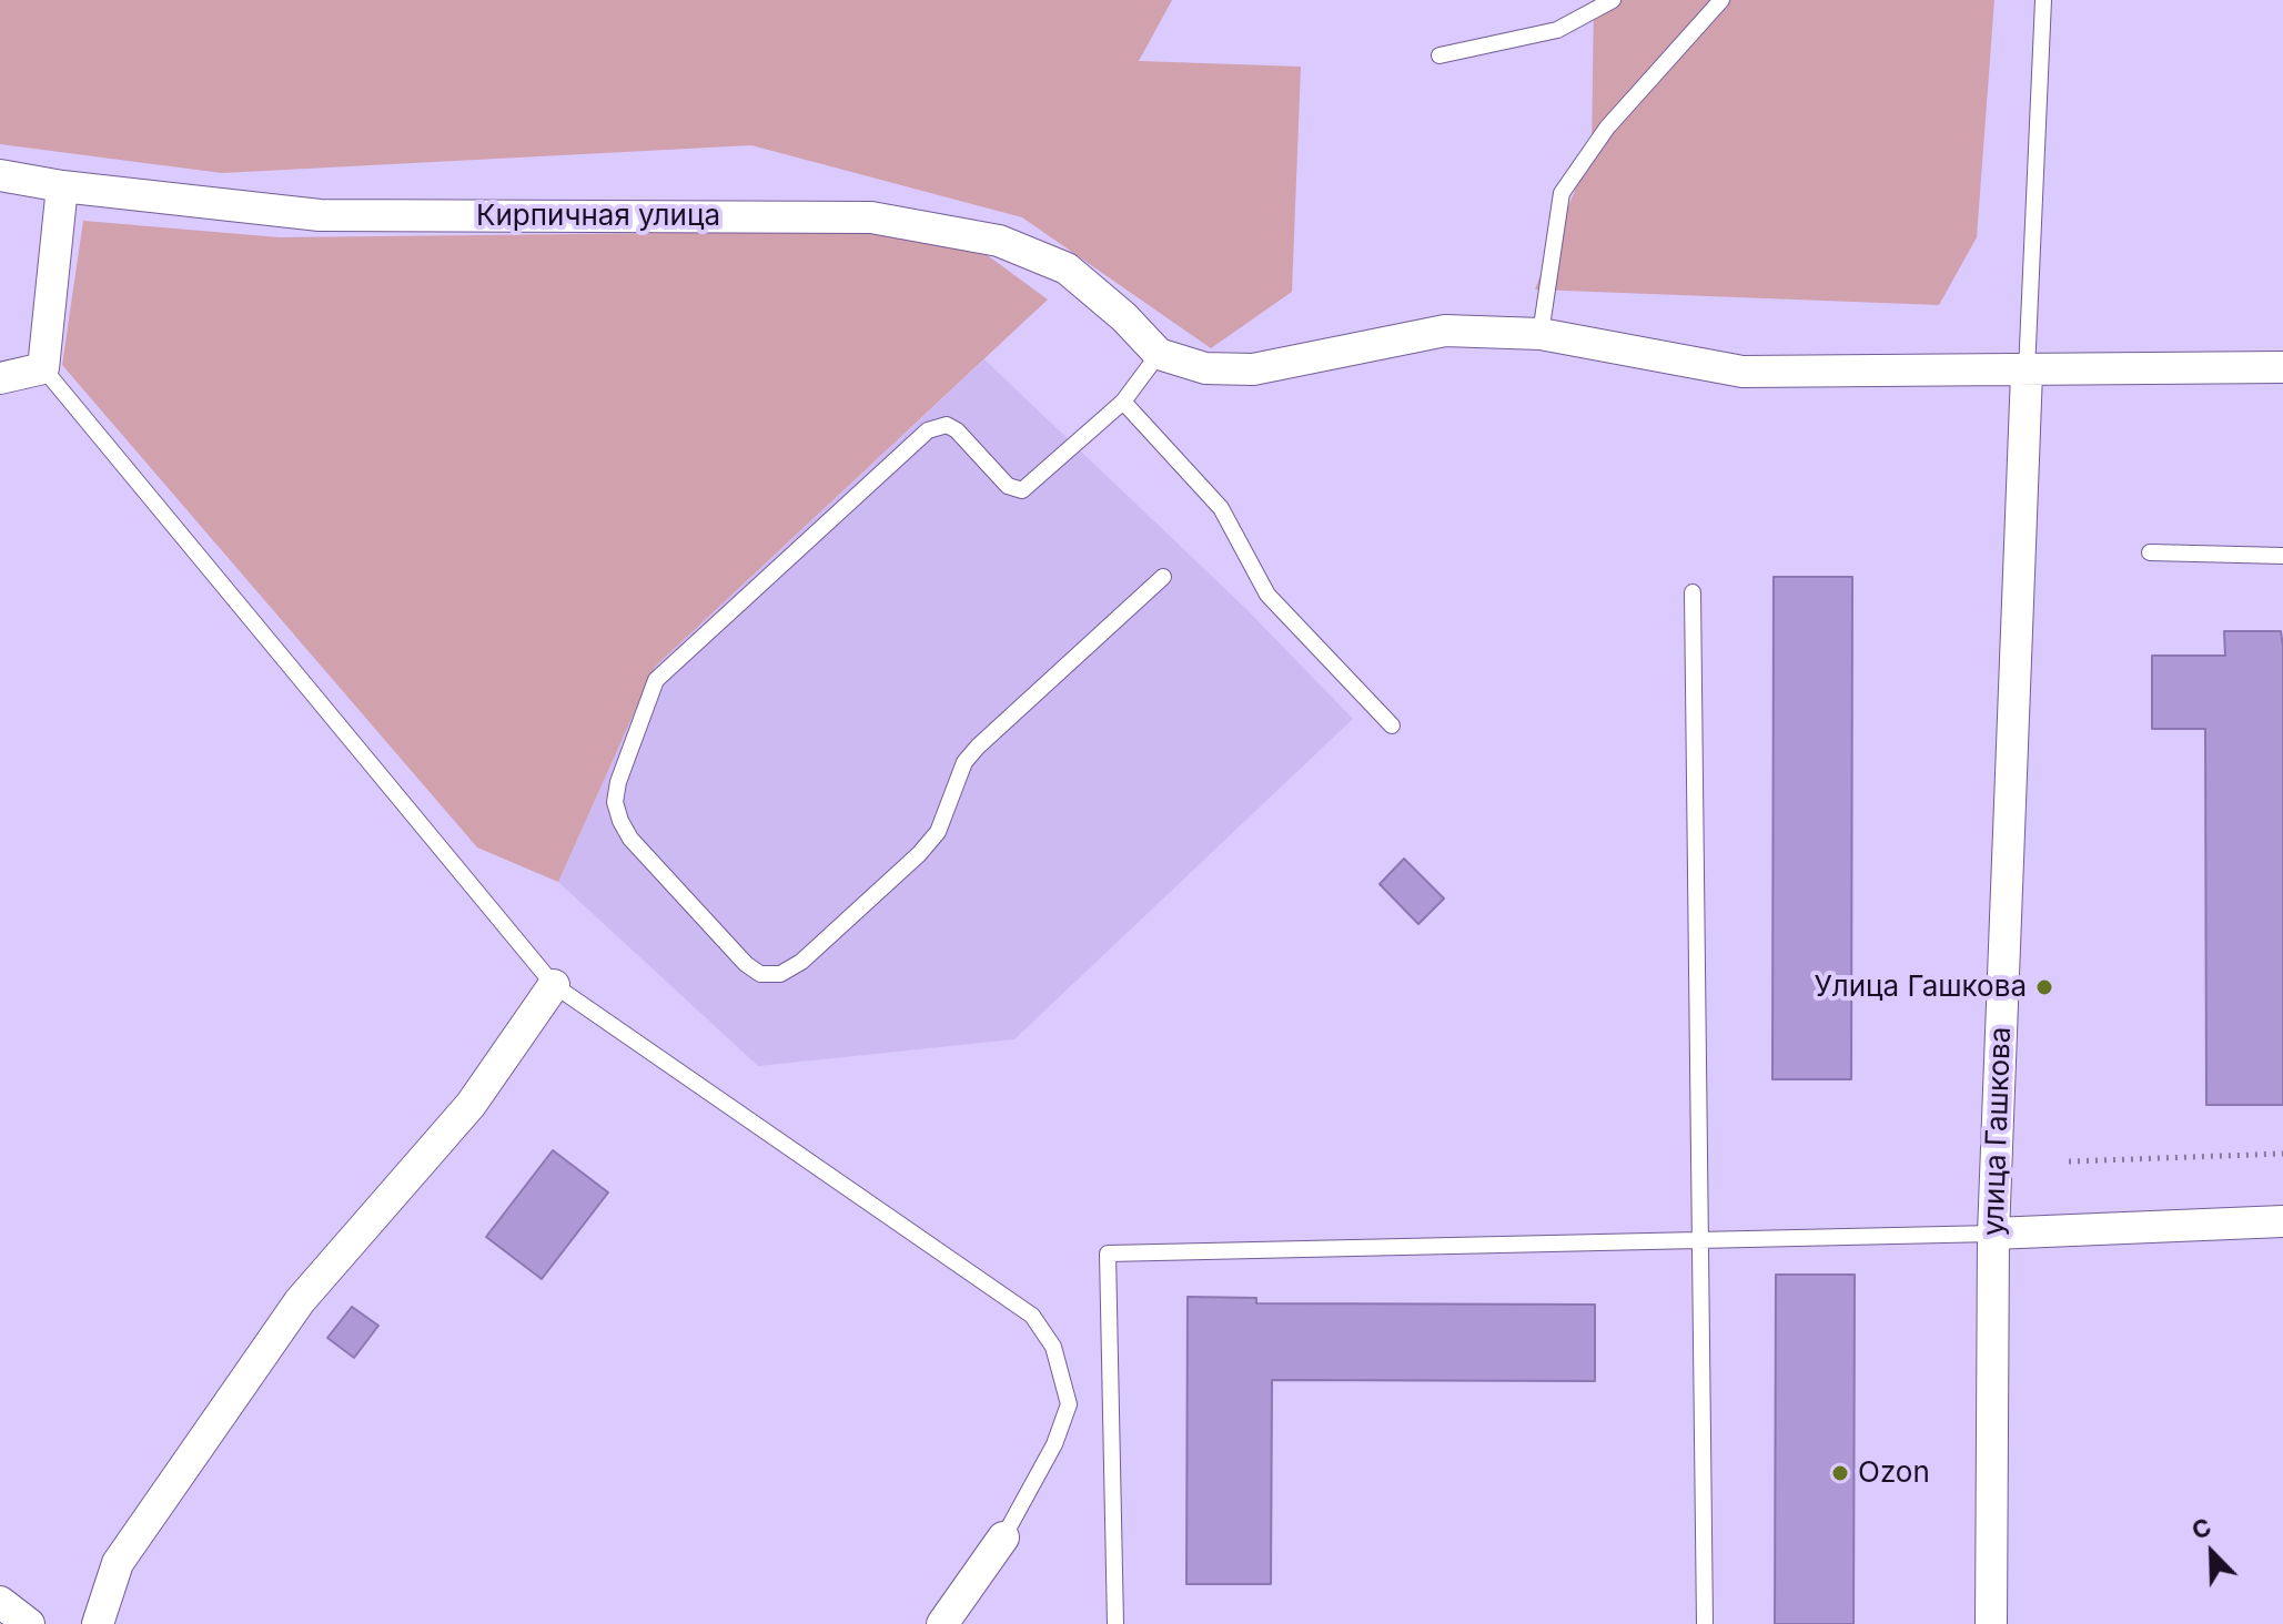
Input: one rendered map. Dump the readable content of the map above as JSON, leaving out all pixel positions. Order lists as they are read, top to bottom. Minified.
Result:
{"streets":{"street":["Кирпичная улица","улица Гашкова"]},"places":["Улица Гашкова","Ozon"],"north":"top left"}
